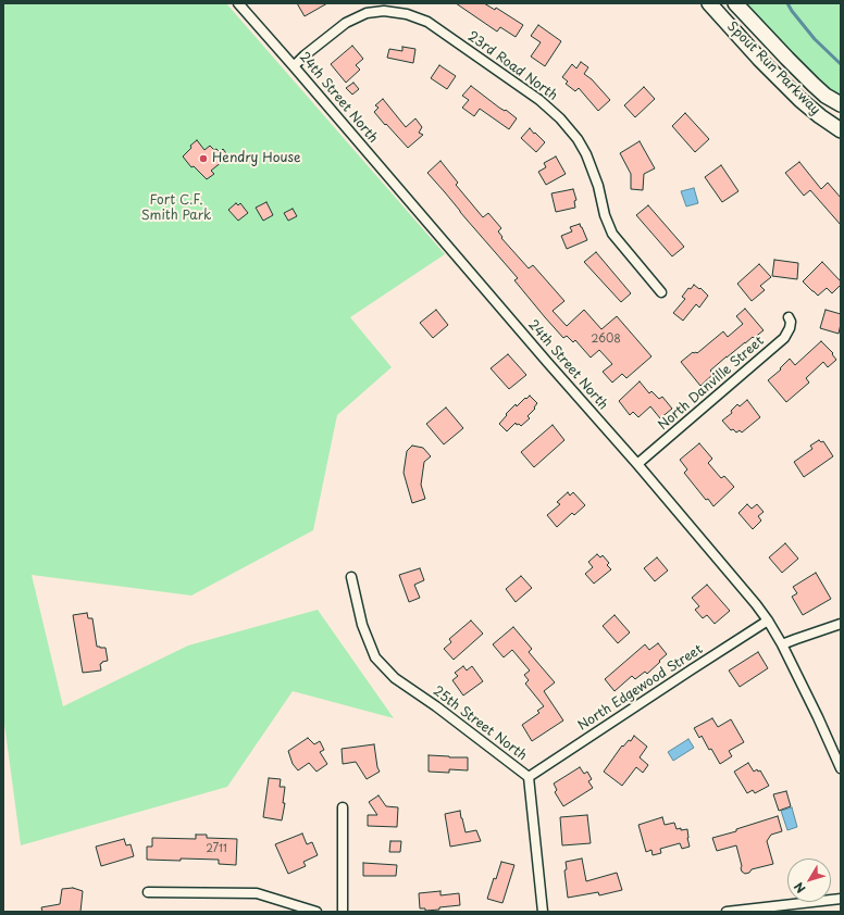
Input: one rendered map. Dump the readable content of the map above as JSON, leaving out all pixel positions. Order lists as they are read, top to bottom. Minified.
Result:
{"streets":{"main road":["Spout Run Parkway"],"street":["23rd Road North","24th Street North","North Danville Street","North Edgewood Street","25th Street North"]},"crossings":[["23rd Road North","24th Street North"],["24th Street North","North Danville Street"],["24th Street North","North Edgewood Street"],["North Edgewood Street","25th Street North"]],"parks":["Fort C.F. Smith Park"],"places":["Hendry House"],"house_numbers":["2608","2711"],"north":"bottom left"}
